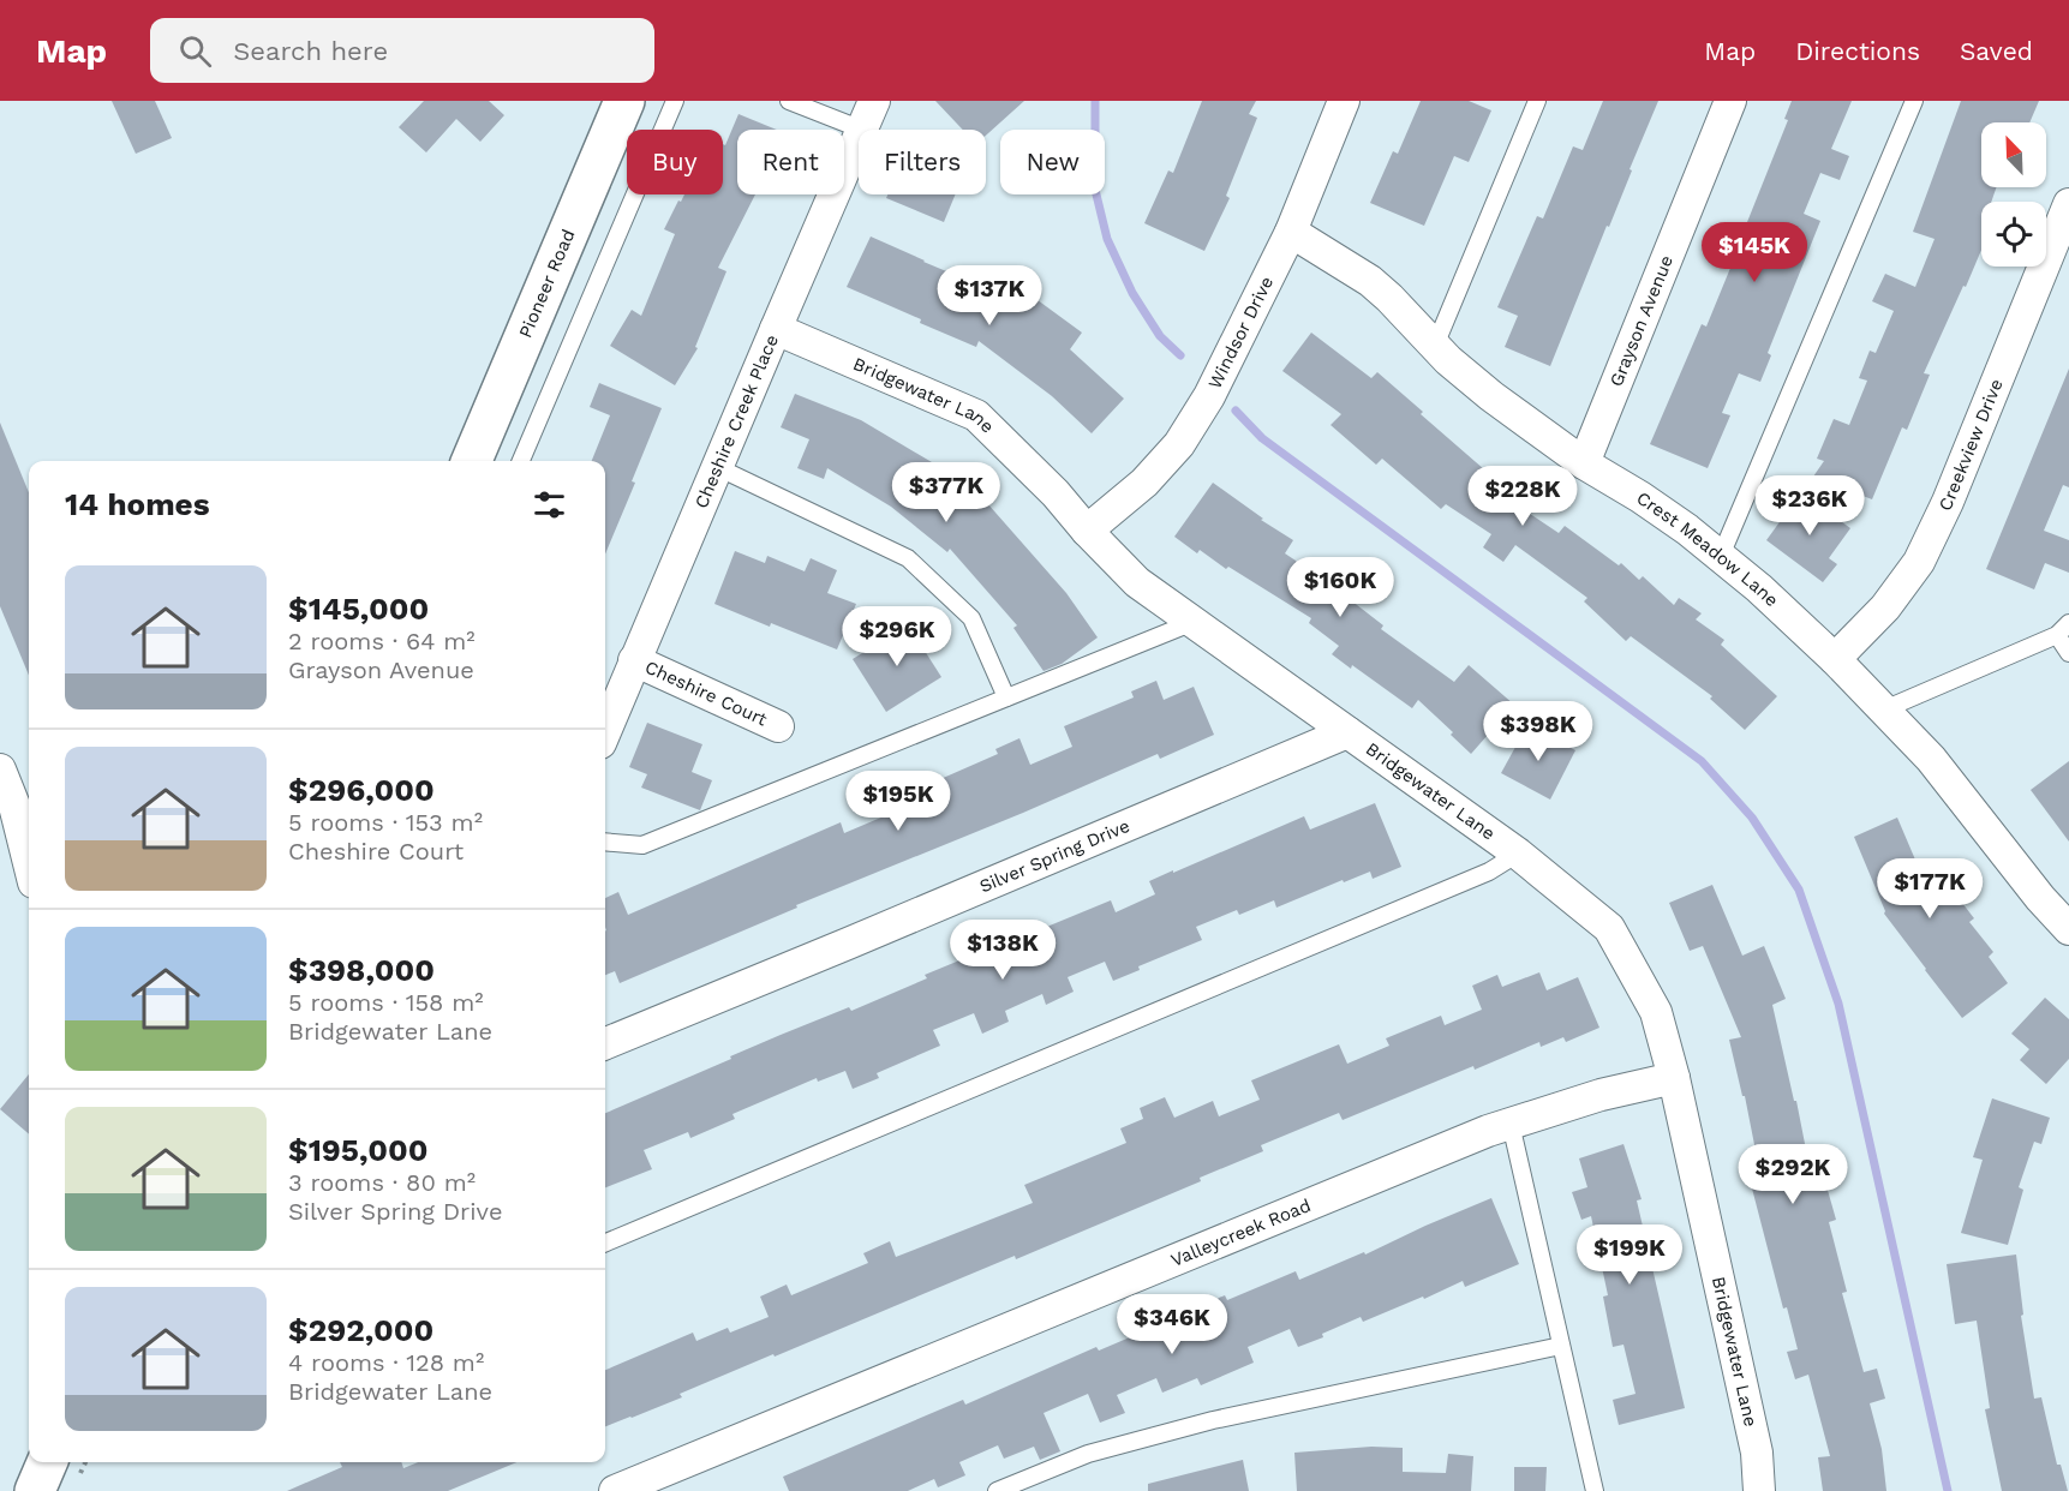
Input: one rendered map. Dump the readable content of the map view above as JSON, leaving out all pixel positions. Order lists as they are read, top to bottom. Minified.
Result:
{"streets":{"main road":["Pioneer Road"],"street":["Grayson Avenue","Windsor Drive","Bridgewater Lane","Cheshire Creek Place","Creekview Drive","Crest Meadow Lane","Cheshire Court","Silver Spring Drive","Valleycreek Road"]},"crossings":[["Grayson Avenue","Crest Meadow Lane"],["Windsor Drive","Bridgewater Lane"],["Windsor Drive","Crest Meadow Lane"],["Bridgewater Lane","Cheshire Creek Place"],["Bridgewater Lane","Silver Spring Drive"],["Bridgewater Lane","Valleycreek Road"],["Cheshire Creek Place","Cheshire Court"],["Creekview Drive","Crest Meadow Lane"]],"north":"top left","page":{"header":"Map","search":"Search here","nav":["Map","Directions","Saved"],"chip":["Buy","Rent","Filters","New"],"price":["$145K","$137K","$377K","$228K","$236K","$160K","$296K","$398K","$195K","$177K","$138K","$292K","$199K","$346K"],"heading":"14 homes","list":[{"name":"$145,000","note":"2 rooms · 64 m² · Grayson Avenue"},{"name":"$296,000","note":"5 rooms · 153 m² · Cheshire Court"},{"name":"$398,000","note":"5 rooms · 158 m² · Bridgewater Lane"},{"name":"$195,000","note":"3 rooms · 80 m² · Silver Spring Drive"},{"name":"$292,000","note":"4 rooms · 128 m² · Bridgewater Lane"}]}}
